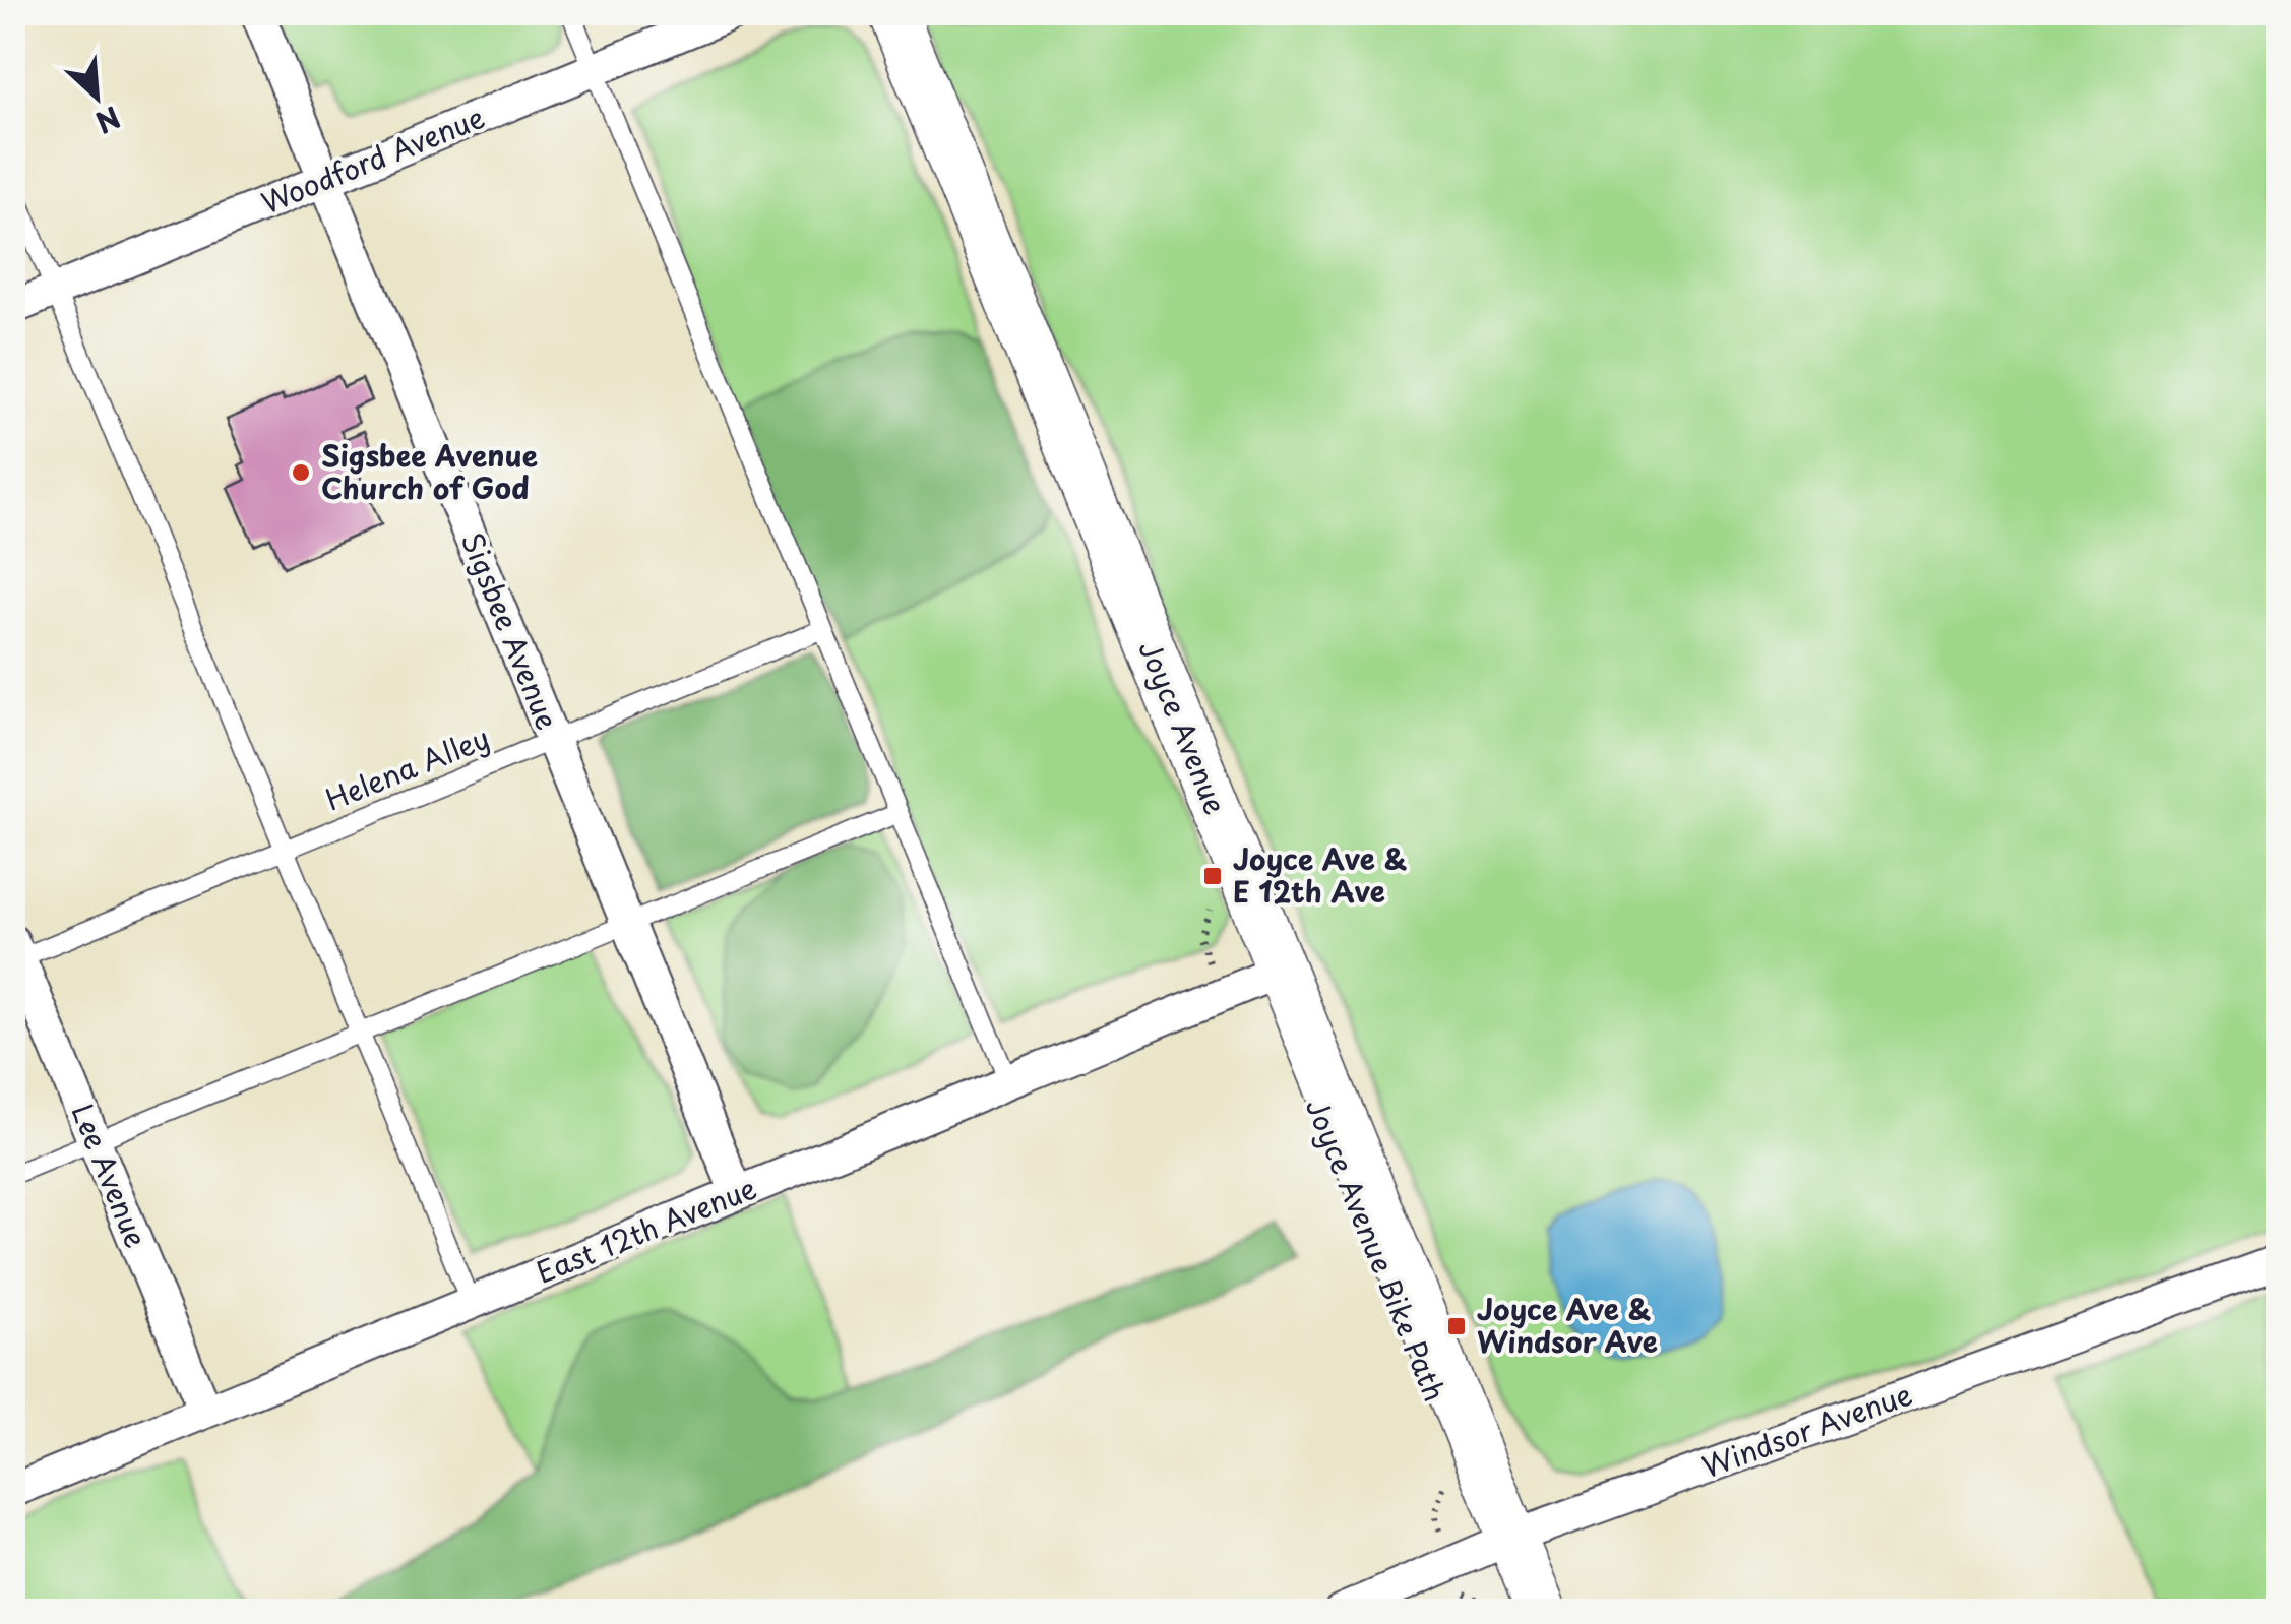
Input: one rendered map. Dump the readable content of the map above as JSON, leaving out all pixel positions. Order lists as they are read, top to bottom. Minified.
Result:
{"streets":{"street":["Woodford Avenue","Sigsbee Avenue","Joyce Avenue","Lee Avenue","East 12th Avenue","Windsor Avenue"],"lane":["Helena Alley"]},"crossings":[["Woodford Avenue","Sigsbee Avenue"],["Sigsbee Avenue","Helena Alley"],["Sigsbee Avenue","East 12th Avenue"],["Joyce Avenue","East 12th Avenue"],["Joyce Avenue","Windsor Avenue"],["Helena Alley","Lee Avenue"],["Lee Avenue","East 12th Avenue"]],"places":{"other":["Sigsbee Avenue Church of God"],"transit":["Joyce Ave & E 12th Ave","Joyce Ave & Windsor Ave"]},"north":"bottom right"}
